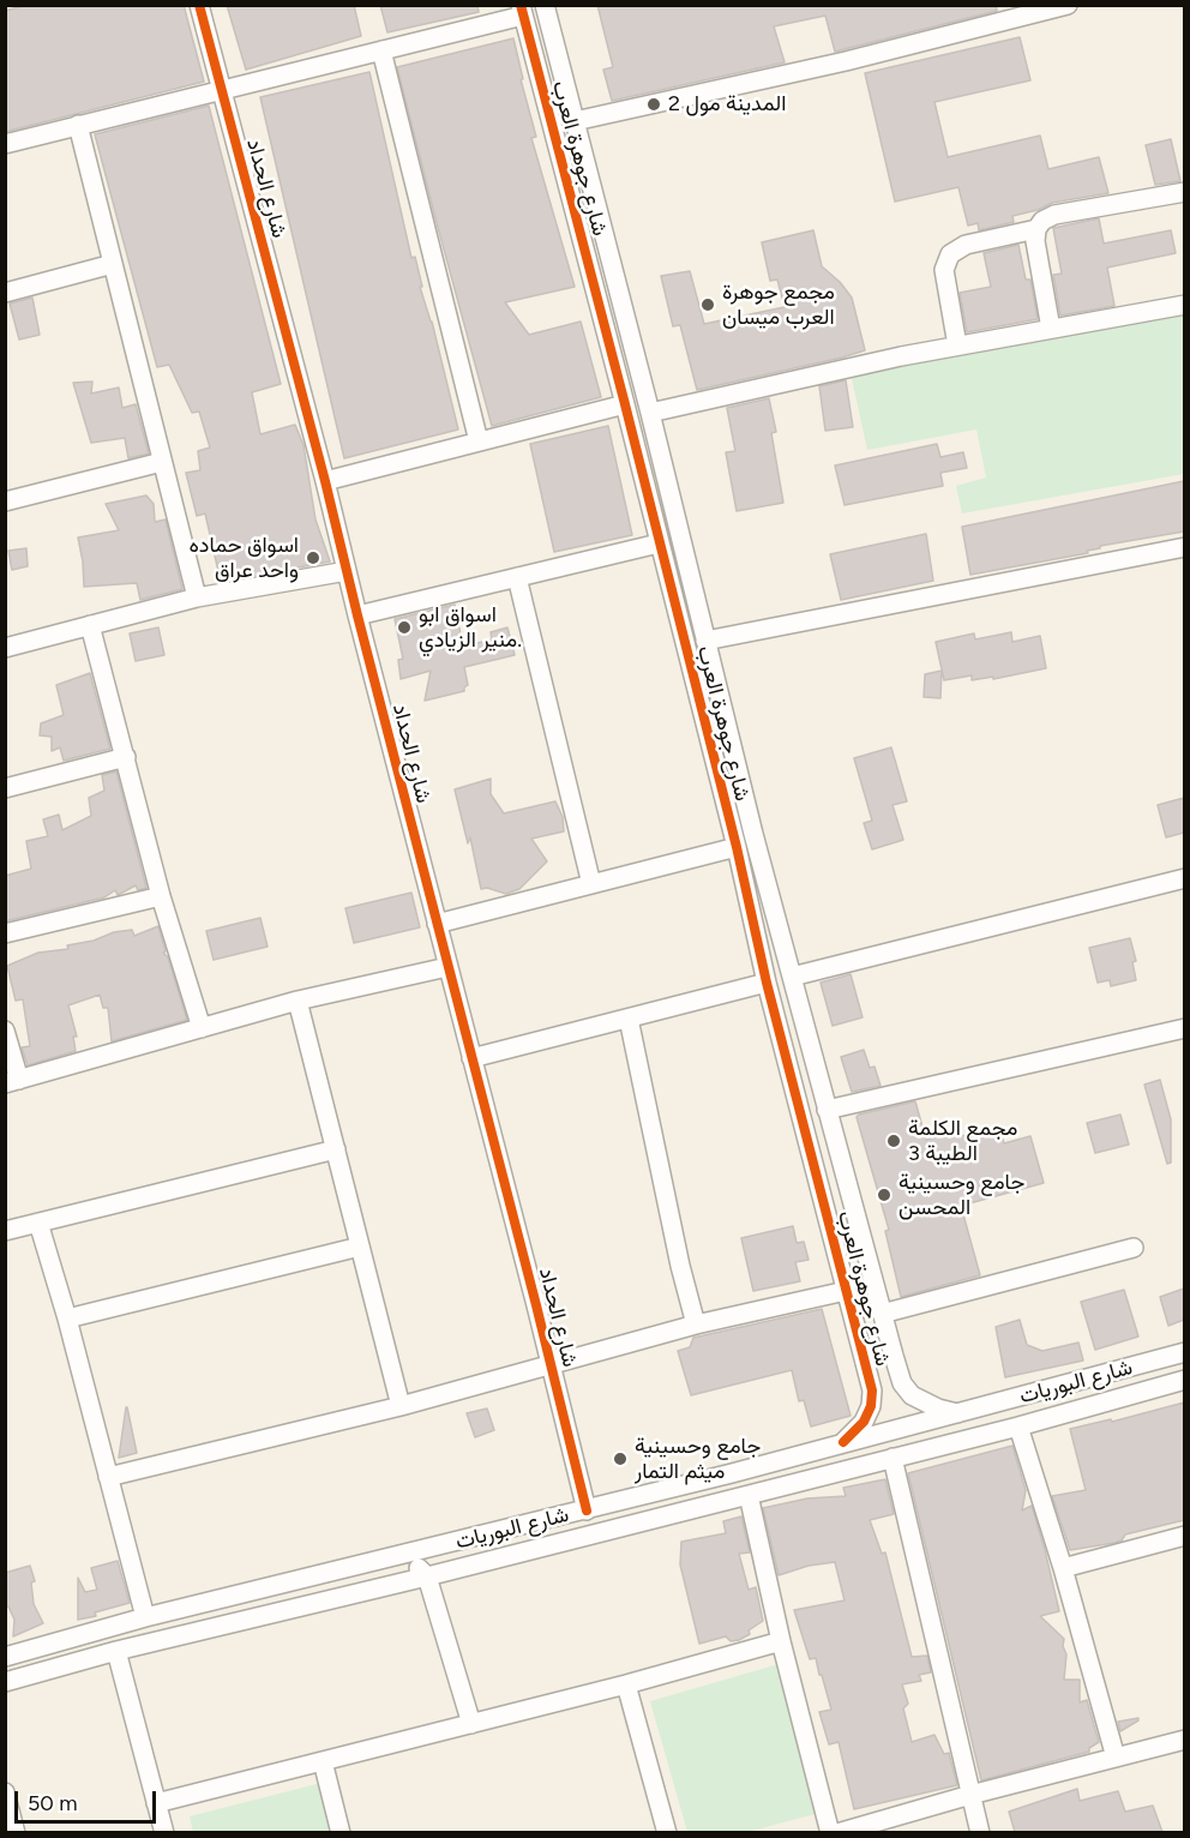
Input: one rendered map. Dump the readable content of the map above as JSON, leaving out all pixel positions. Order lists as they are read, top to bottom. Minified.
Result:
{"streets":{"street":["شارع جوهرة العرب","شارع الحداد","شارع البوريات"]},"crossings":[["شارع جوهرة العرب","شارع البوريات"],["شارع الحداد","شارع البوريات"]],"places":["المدينة مول 2","مجمع جوهرة العرب ميسان","اسواق حماده واحد عراق","اسواق ابو منير الزيادي.","مجمع الكلمة الطيبة 3","جامع وحسينية المحسن","جامع وحسينية ميثم التمار"],"scale_bar":"50 m"}
